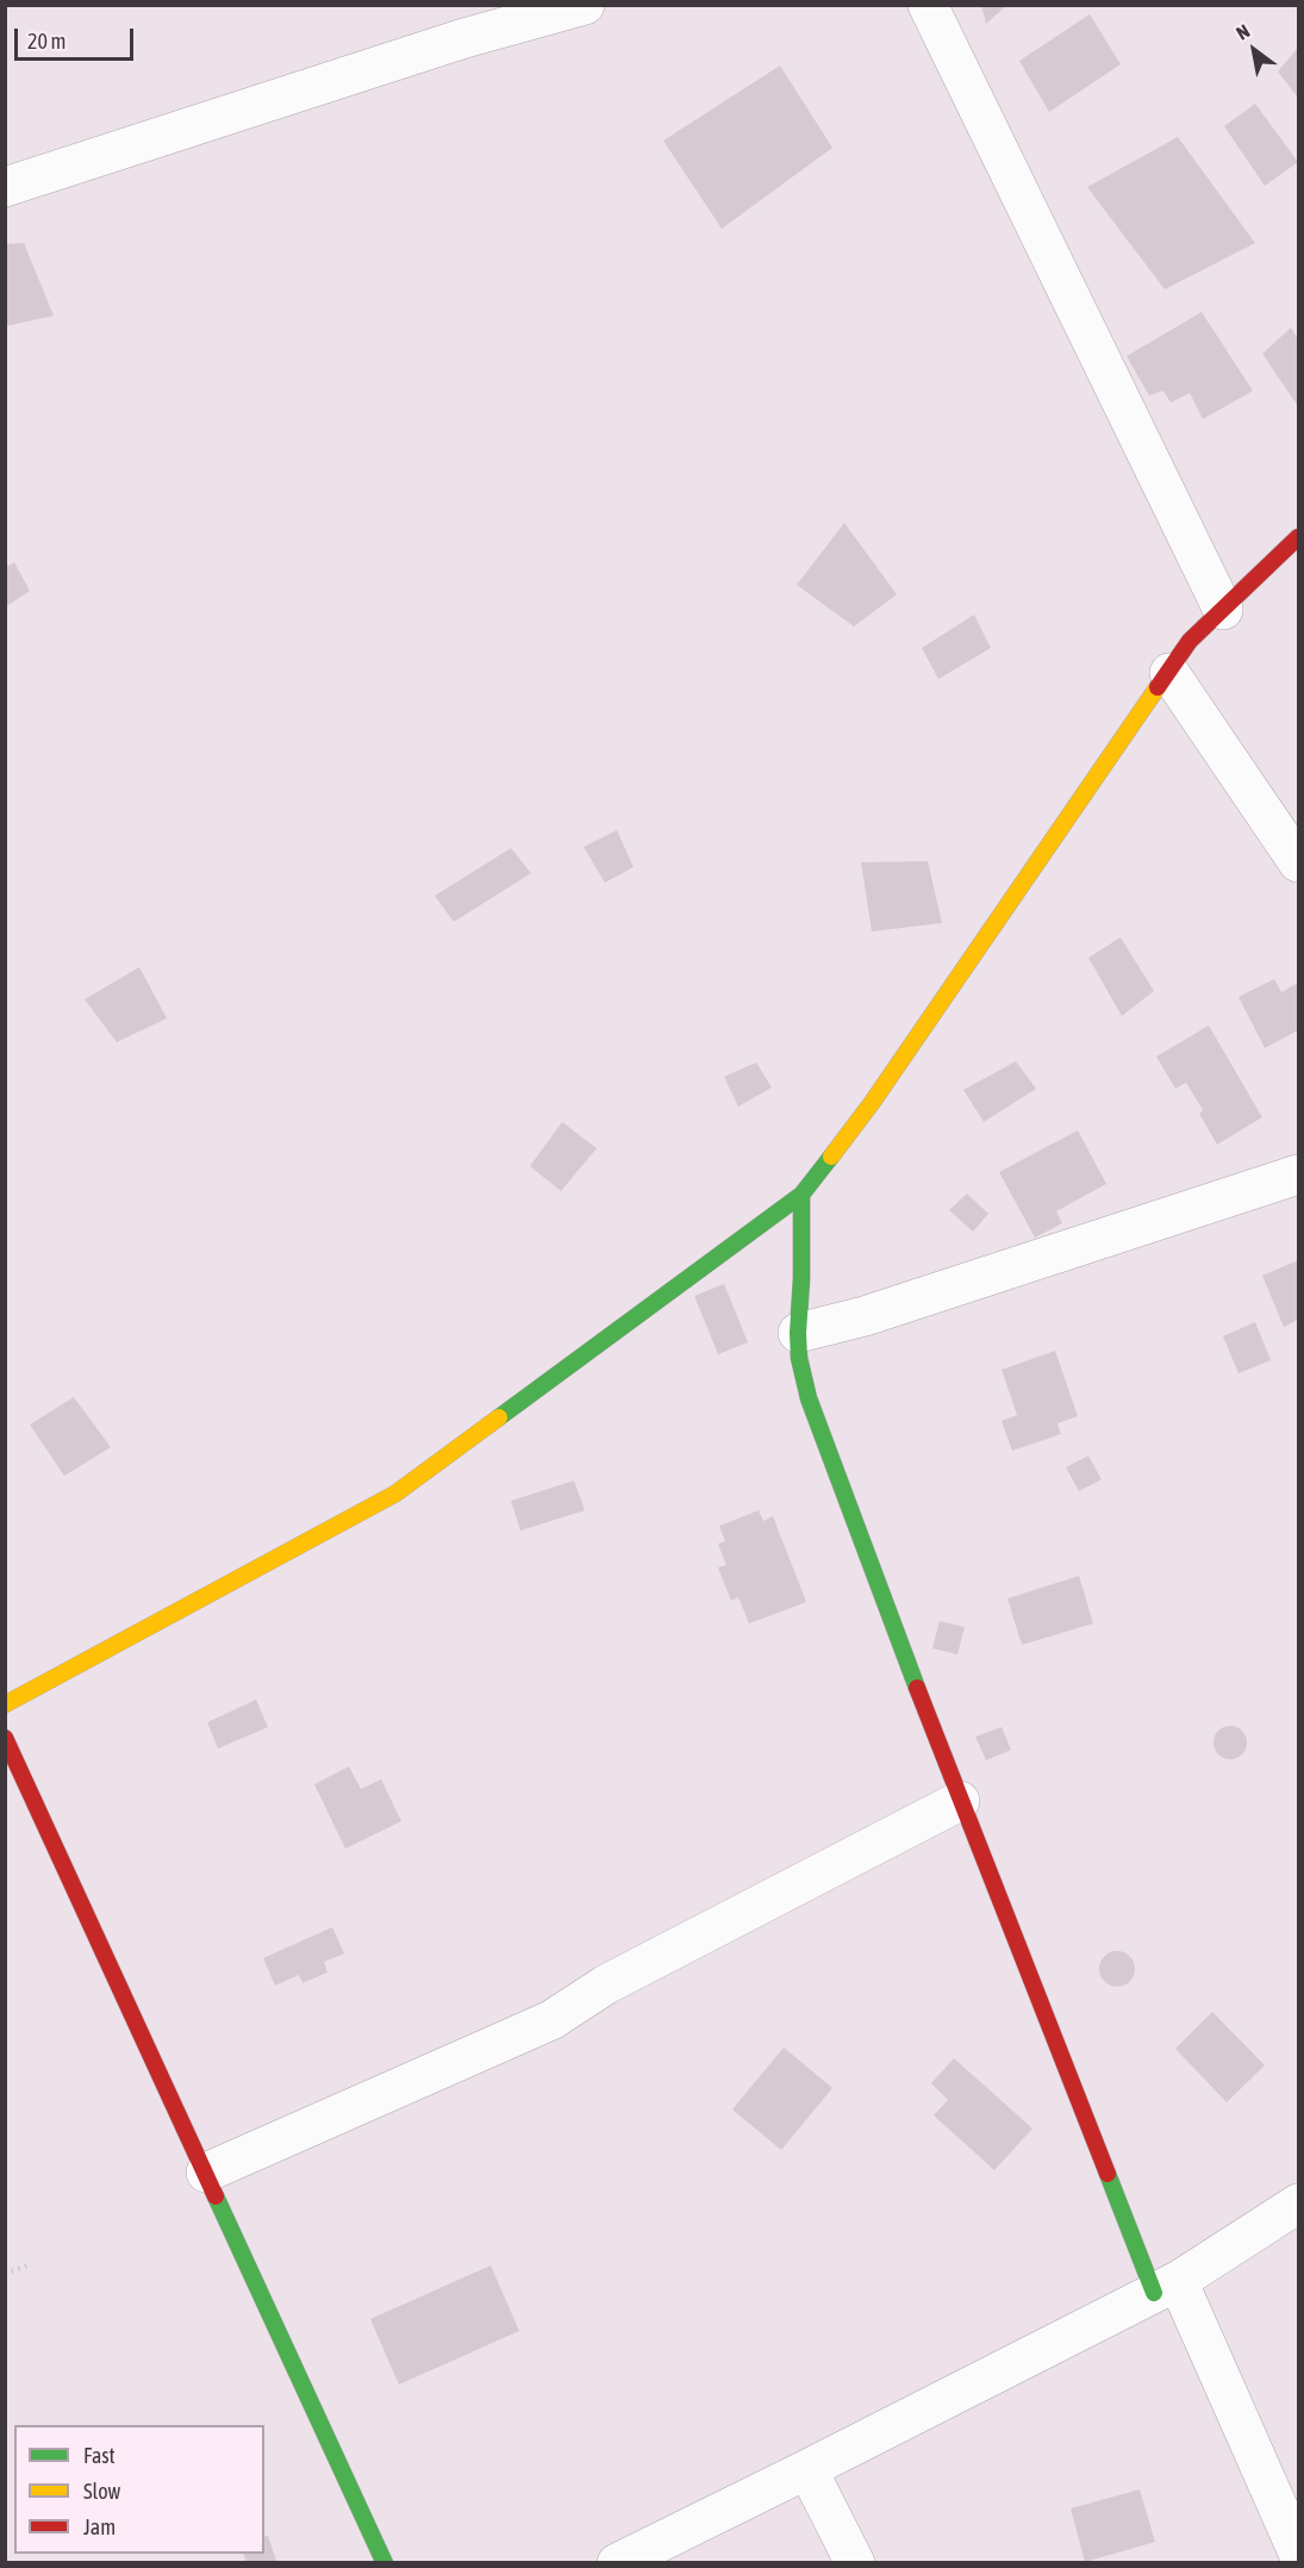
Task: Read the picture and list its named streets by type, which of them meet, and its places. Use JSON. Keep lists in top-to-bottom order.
{
  "legend": ["Fast", "Slow", "Jam"],
  "scale_bar": "20 m",
  "north": "top left"
}
